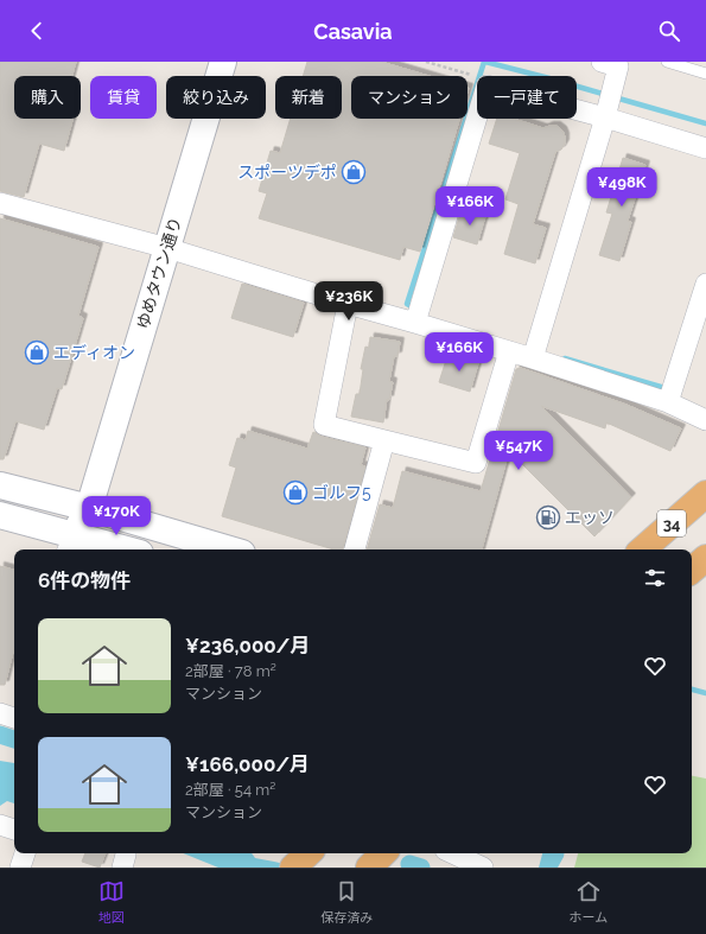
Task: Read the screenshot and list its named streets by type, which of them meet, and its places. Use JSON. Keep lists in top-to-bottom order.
{
  "streets": {
    "highway": ["34"],
    "street": ["ゆめタウン通り"]
  },
  "places": {
    "shop": ["スポーツデポ", "エディオン", "ゴルフ5"],
    "fuel station": ["エッソ"]
  },
  "page": {
    "header": "Casavia",
    "chip": [
      "購入",
      "賃貸",
      "絞り込み",
      "新着",
      "マンション",
      "一戸建て"
    ],
    "price": [
      "¥498K",
      "¥166K",
      "¥236K",
      "¥166K",
      "¥547K",
      "¥170K"
    ],
    "heading": "6件の物件",
    "list": [
      {
        "name": "¥236,000/月",
        "note": "2部屋 · 78 m² · マンション"
      },
      {
        "name": "¥166,000/月",
        "note": "2部屋 · 54 m² · マンション"
      }
    ],
    "tabs": ["地図", "保存済み", "ホーム"]
  }
}
